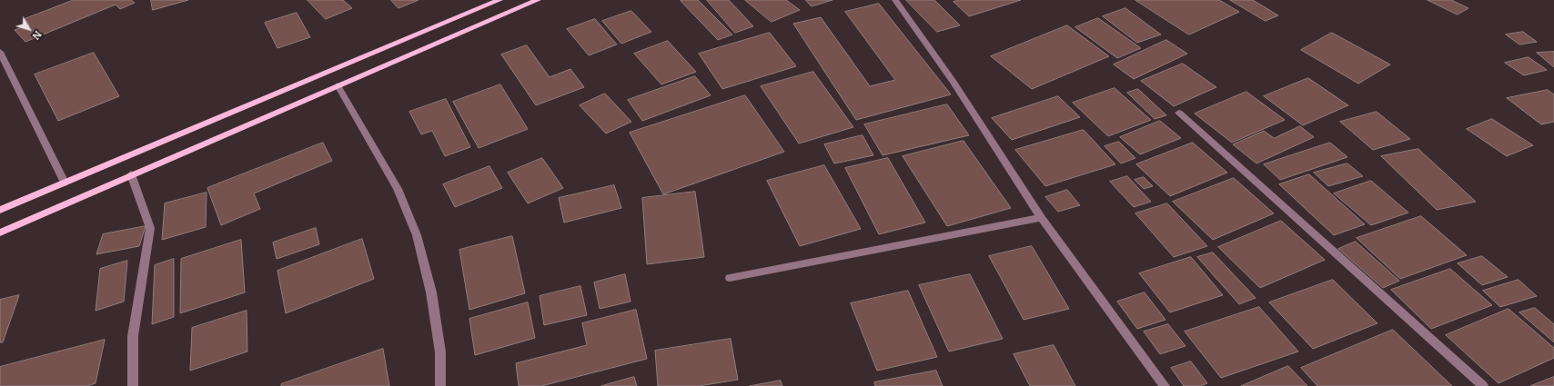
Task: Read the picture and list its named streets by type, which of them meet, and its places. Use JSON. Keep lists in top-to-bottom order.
{
  "north": "bottom right"
}
